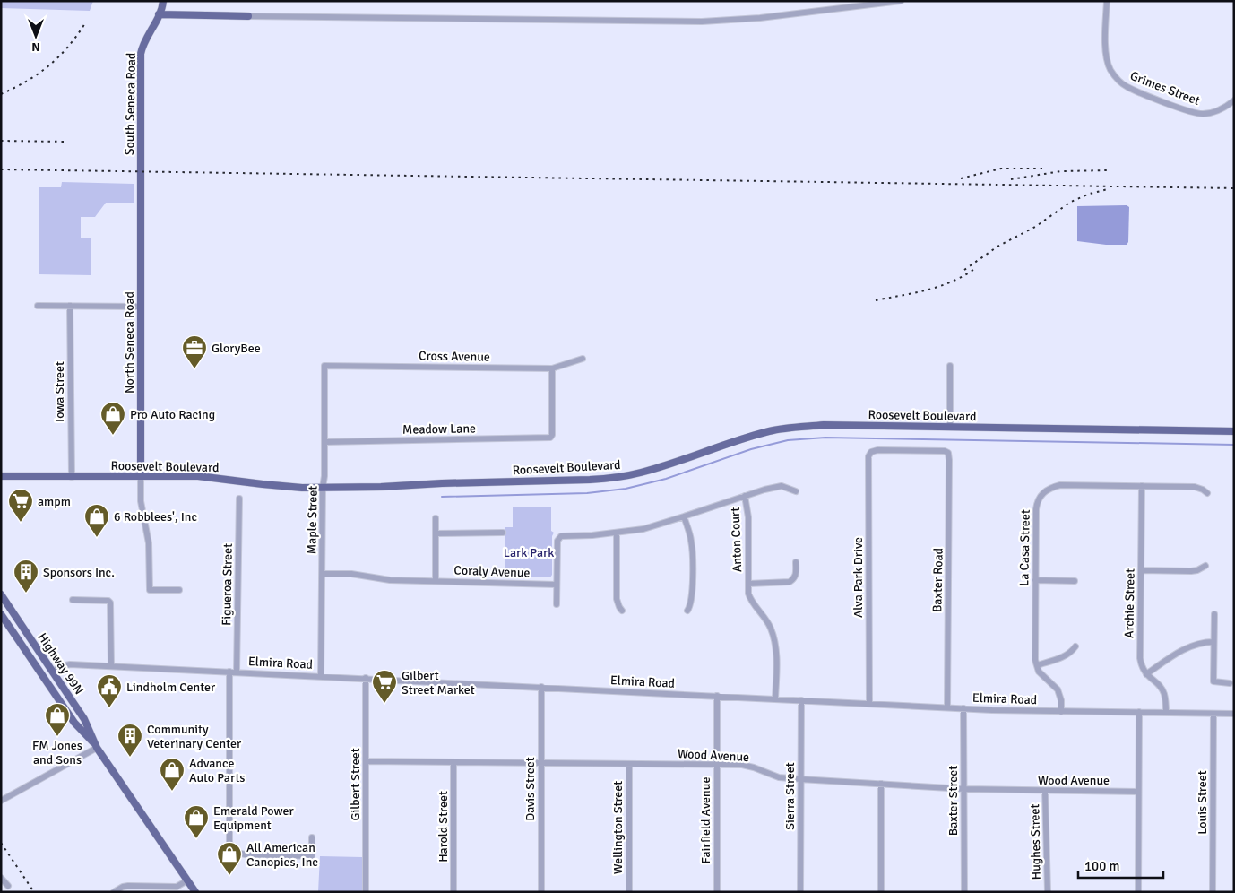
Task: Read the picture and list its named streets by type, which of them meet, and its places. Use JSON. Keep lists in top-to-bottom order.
{
  "streets": {
    "main road": [
      "South Seneca Road",
      "North Seneca Road",
      "Roosevelt Boulevard",
      "Highway 99N"
    ],
    "street": [
      "Grimes Street",
      "Cross Avenue",
      "Iowa Street",
      "Meadow Lane",
      "Maple Street",
      "Anton Court",
      "La Casa Street",
      "Coraly Avenue",
      "Alva Park Drive",
      "Baxter Road",
      "Figueroa Street",
      "Archie Street",
      "Elmira Road",
      "Wood Avenue",
      "Gilbert Street",
      "Davis Street",
      "Sierra Street",
      "Baxter Street",
      "Louis Street",
      "Fairfield Avenue",
      "Harold Street",
      "Wellington Street",
      "Hughes Street"
    ]
  },
  "crossings": [
    ["South Seneca Road", "North Seneca Road"],
    ["North Seneca Road", "Roosevelt Boulevard"],
    ["Cross Avenue", "Meadow Lane"],
    ["Cross Avenue", "Maple Street"],
    ["Iowa Street", "Roosevelt Boulevard"],
    ["Roosevelt Boulevard", "Maple Street"],
    ["Meadow Lane", "Maple Street"],
    ["Maple Street", "Coraly Avenue"],
    ["Maple Street", "Elmira Road"],
    ["Anton Court", "Elmira Road"],
    ["La Casa Street", "Archie Street"],
    ["Alva Park Drive", "Baxter Road"],
    ["Alva Park Drive", "Elmira Road"],
    ["Baxter Road", "Elmira Road"],
    ["Figueroa Street", "Elmira Road"],
    ["Archie Street", "Elmira Road"],
    ["Elmira Road", "Highway 99N"],
    ["Elmira Road", "Gilbert Street"],
    ["Elmira Road", "Davis Street"],
    ["Elmira Road", "Sierra Street"],
    ["Elmira Road", "Baxter Street"],
    ["Elmira Road", "Louis Street"],
    ["Elmira Road", "Fairfield Avenue"],
    ["Wood Avenue", "Gilbert Street"],
    ["Wood Avenue", "Davis Street"],
    ["Wood Avenue", "Sierra Street"],
    ["Wood Avenue", "Baxter Street"],
    ["Wood Avenue", "Fairfield Avenue"],
    ["Wood Avenue", "Harold Street"],
    ["Wood Avenue", "Wellington Street"],
    ["Wood Avenue", "Hughes Street"]
  ],
  "parks": ["Lark Park"],
  "places": {
    "office": ["GloryBee"],
    "shop": [
      "Pro Auto Racing",
      "6 Robblees', Inc",
      "FM Jones and Sons",
      "Advance Auto Parts",
      "Emerald Power Equipment",
      "All American Canopies, Inc"
    ],
    "supermarket": ["ampm", "Gilbert Street Market"],
    "building": ["Sponsors Inc.", "Community Veterinary Center"],
    "public building": ["Lindholm Center"]
  },
  "scale_bar": "100 m",
  "north": "bottom"
}
